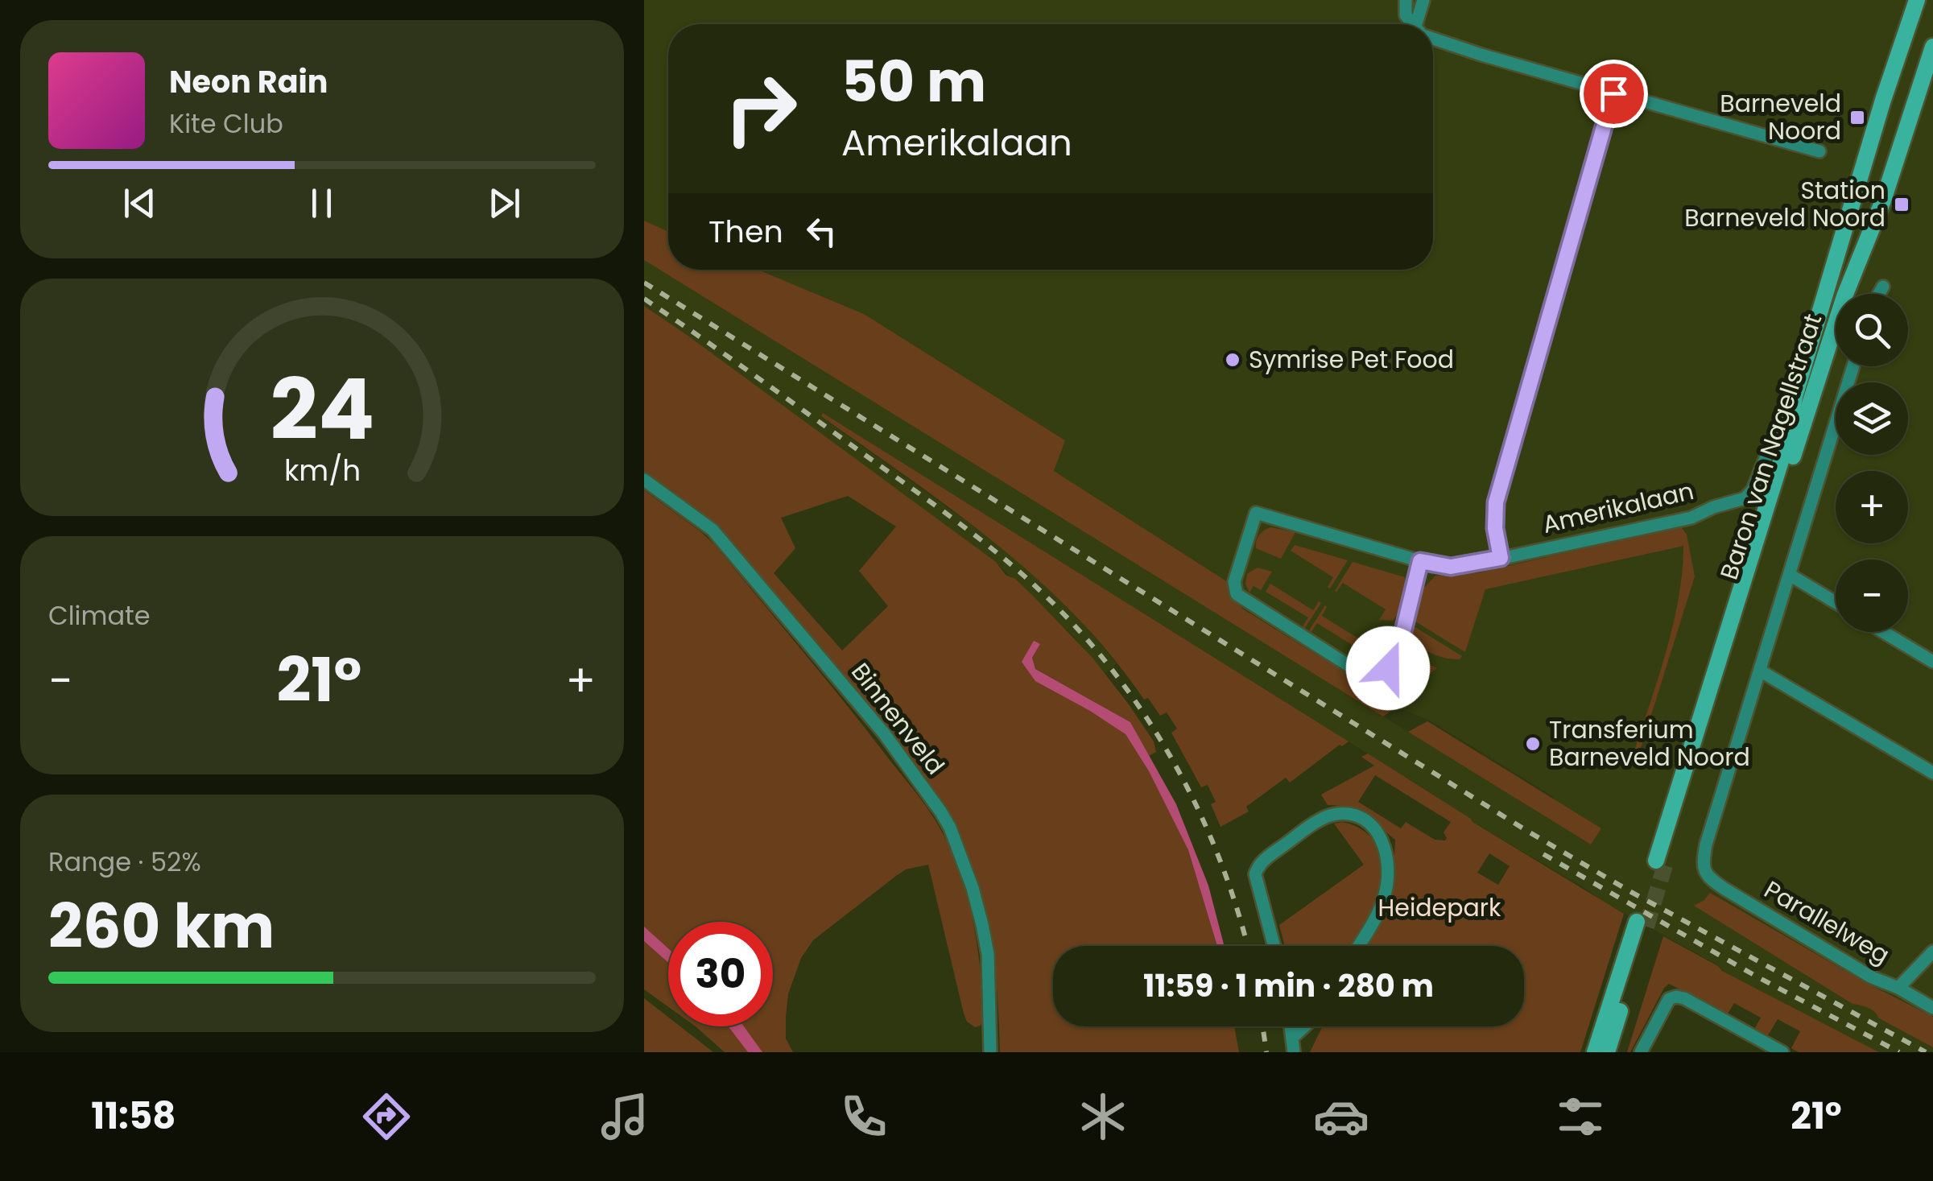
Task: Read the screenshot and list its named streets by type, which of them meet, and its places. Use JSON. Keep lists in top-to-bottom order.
{
  "streets": {
    "main road": ["Baron van Nagellstraat"],
    "street": ["Amerikalaan", "Binnenveld", "Parallelweg"]
  },
  "crossings": [
    ["Baron van Nagellstraat", "Amerikalaan"]
  ],
  "parks": ["Heidepark"],
  "places": {
    "transit": ["Barneveld Noord", "Station Barneveld Noord"],
    "other": ["Symrise Pet Food", "Transferium Barneveld Noord"]
  },
  "page": {
    "turn": ["50 m", "Amerikalaan"],
    "song": ["Neon Rain", "Kite Club"],
    "then": "Then",
    "map_buttons": ["+", "−"],
    "tile": [
      "Climate",
      ["Range · 52%", "260 km"]
    ],
    "heat": ["−", "21°", "+"],
    "limit": "30",
    "trip": "11:59 · 1 min · 280 m",
    "tabs": ["11:58", "21°"],
    "gauge": ["24", "km/h"]
  }
}
